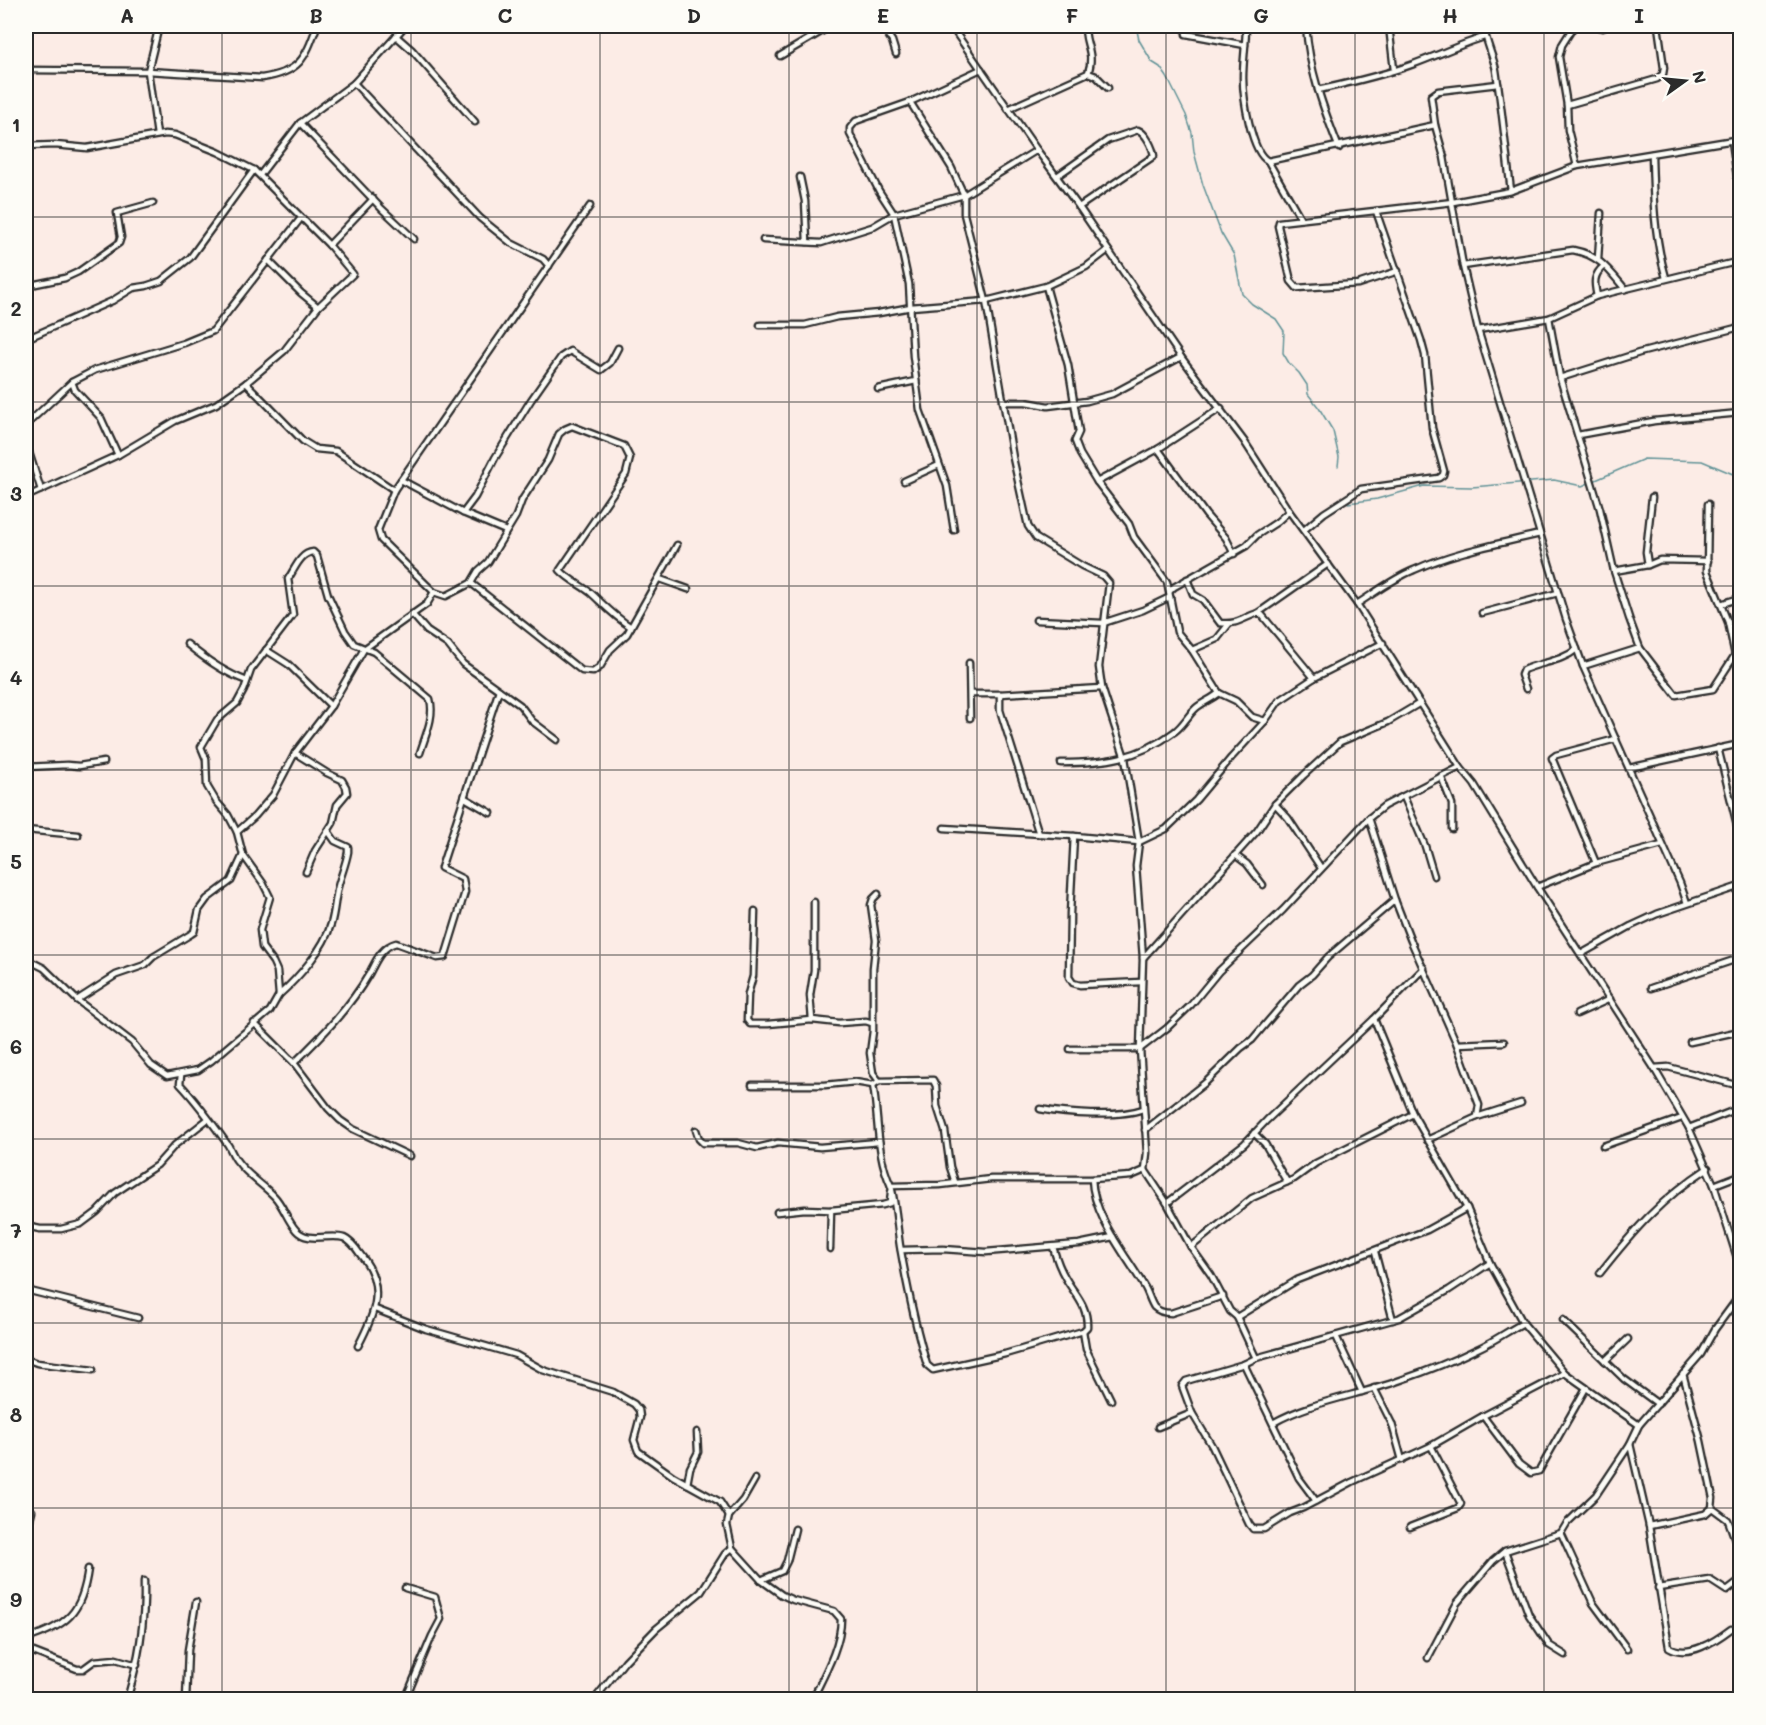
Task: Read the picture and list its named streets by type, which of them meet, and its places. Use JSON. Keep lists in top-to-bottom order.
{
  "north": "right",
  "grid": {
    "columns": [
      "A",
      "B",
      "C",
      "D",
      "E",
      "F",
      "G",
      "H",
      "I"
    ],
    "rows": [
      "1",
      "2",
      "3",
      "4",
      "5",
      "6",
      "7",
      "8",
      "9"
    ]
  }
}
